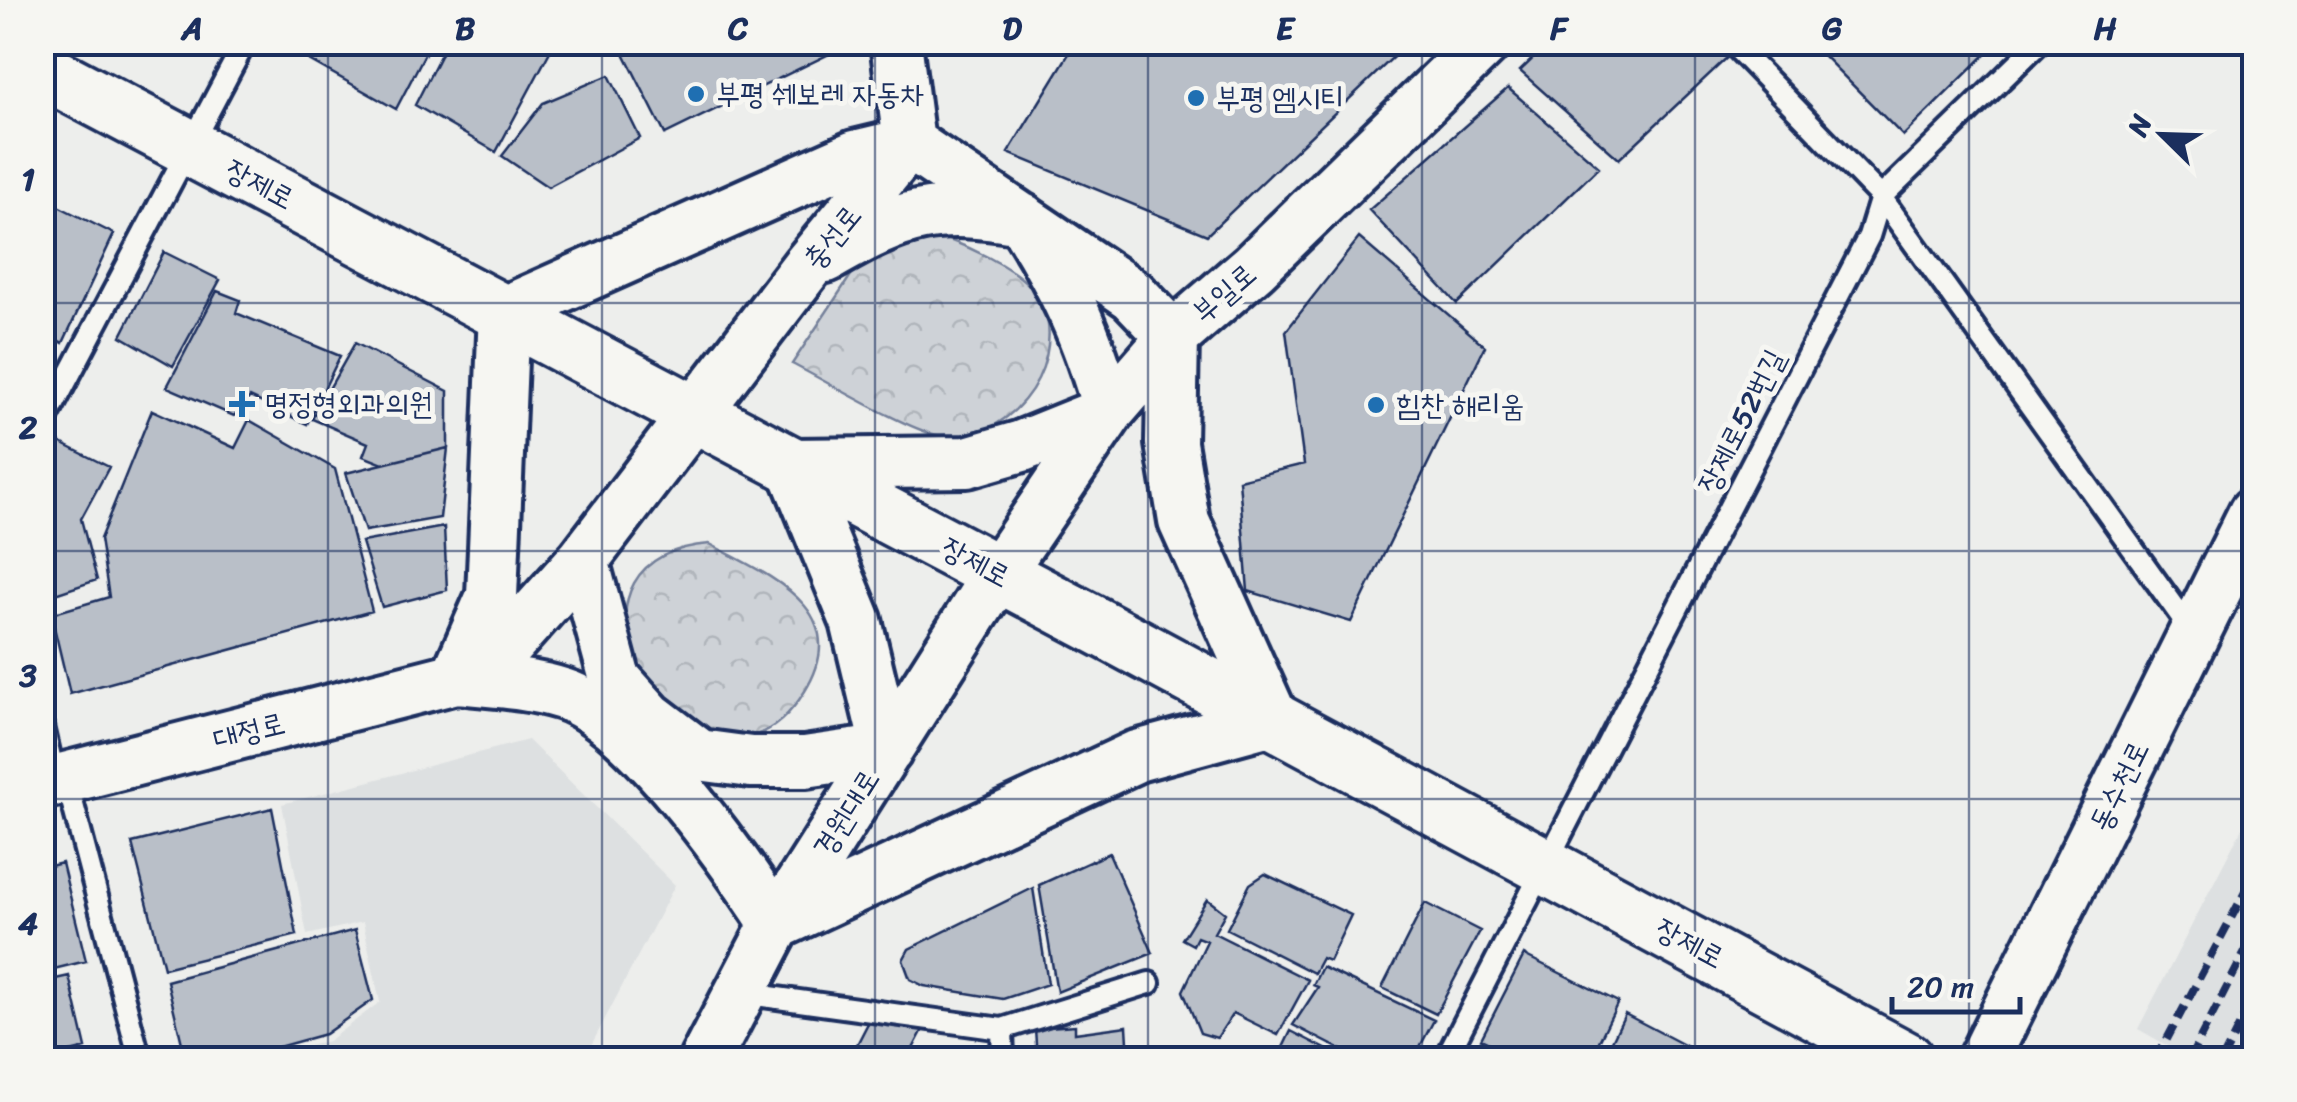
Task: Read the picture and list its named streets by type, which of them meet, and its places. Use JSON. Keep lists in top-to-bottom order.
{
  "streets": {
    "main road": ["장제로"],
    "street": [
      "충선로",
      "부일로",
      "대정로",
      "동수천로",
      "경원대로"
    ],
    "lane": ["장제로52번길"]
  },
  "crossings": [
    ["장제로", "충선로"],
    ["장제로", "부일로"],
    ["장제로", "장제로52번길"],
    ["장제로", "경원대로"],
    ["충선로", "대정로"],
    ["부일로", "경원대로"]
  ],
  "places": {
    "other": ["부평 쉐보레 자동차", "부평 엠시티", "힘찬 해리움"],
    "health": ["명정형외과의원"]
  },
  "scale_bar": "20 m",
  "north": "top left",
  "grid": {
    "columns": [
      "A",
      "B",
      "C",
      "D",
      "E",
      "F",
      "G",
      "H"
    ],
    "rows": [
      "1",
      "2",
      "3",
      "4"
    ]
  }
}
